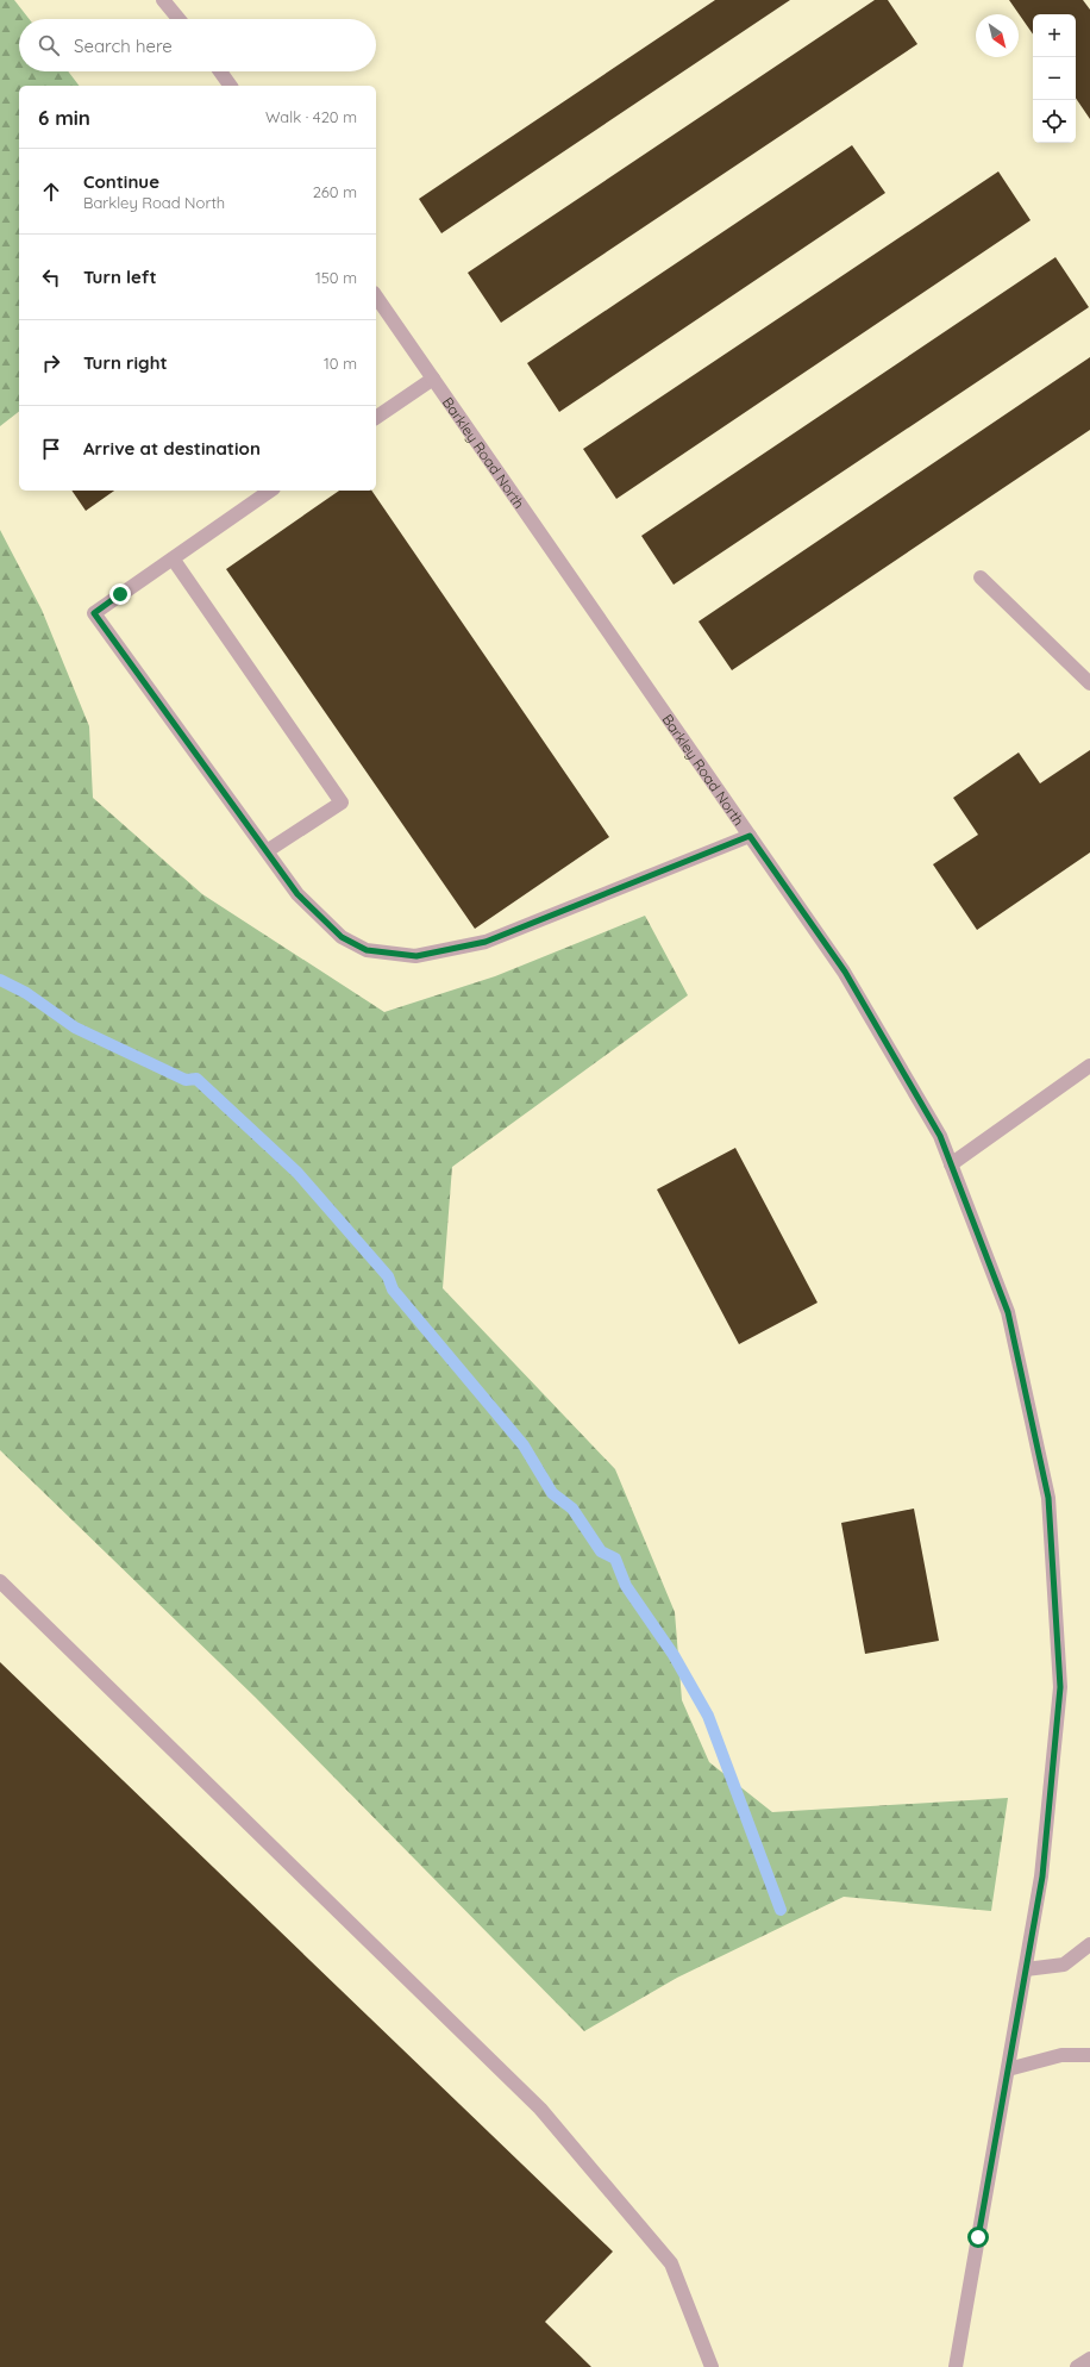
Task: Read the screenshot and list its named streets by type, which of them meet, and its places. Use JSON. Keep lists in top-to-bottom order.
{
  "streets": {
    "street": ["Barkley Road North"]
  },
  "north": "bottom right",
  "page": {
    "map_buttons": ["+", "−"],
    "search": "Search here",
    "heading": ["6 min", "Walk · 420 m"],
    "list": [
      ["Continue", "Barkley Road North", "260 m"],
      ["Turn left", "150 m"],
      ["Turn right", "10 m"],
      "Arrive at destination"
    ]
  }
}
